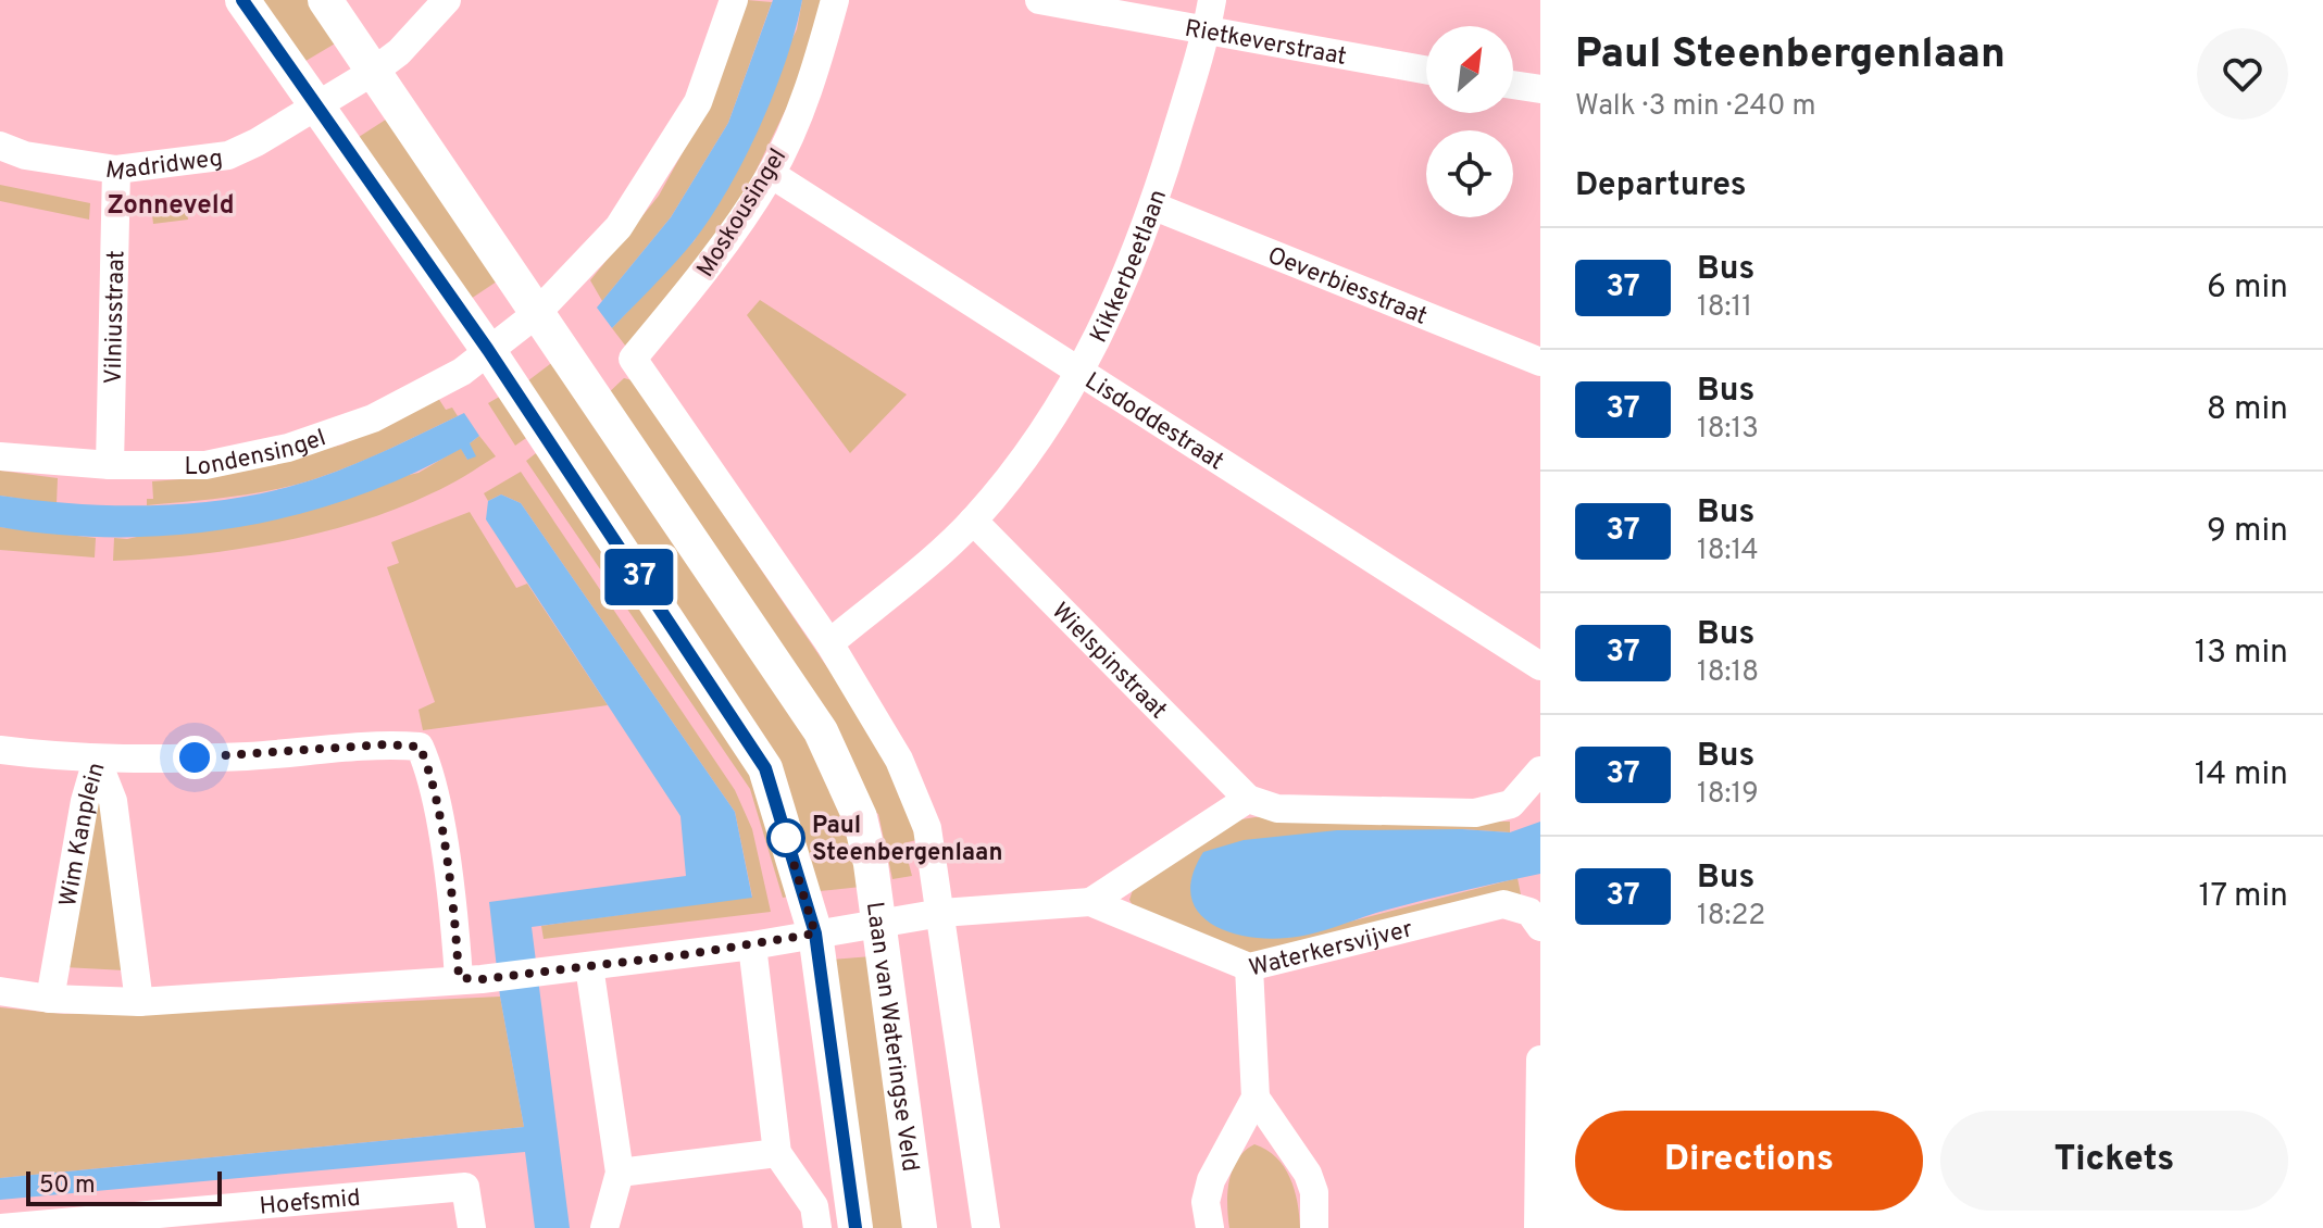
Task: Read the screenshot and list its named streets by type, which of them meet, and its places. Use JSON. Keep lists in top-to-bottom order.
{
  "streets": {
    "street": [
      "Rietkeverstraat",
      "Madridweg",
      "Moskousingel",
      "Kikkerbeetlaan",
      "Oeverbiesstraat",
      "Vilniusstraat",
      "Lisdoddestraat",
      "Londensingel",
      "Wielspinstraat",
      "Wim Kanplein",
      "Waterkersvijver",
      "Laan van Wateringse Veld",
      "Hoefsmid"
    ]
  },
  "crossings": [
    ["Rietkeverstraat", "Kikkerbeetlaan"],
    ["Madridweg", "Vilniusstraat"],
    ["Moskousingel", "Kikkerbeetlaan"],
    ["Moskousingel", "Lisdoddestraat"],
    ["Kikkerbeetlaan", "Oeverbiesstraat"],
    ["Kikkerbeetlaan", "Lisdoddestraat"],
    ["Kikkerbeetlaan", "Wielspinstraat"],
    ["Vilniusstraat", "Londensingel"],
    ["Wielspinstraat", "Waterkersvijver"],
    ["Waterkersvijver", "Laan van Wateringse Veld"]
  ],
  "districts": ["Zonneveld"],
  "places": ["Paul Steenbergenlaan"],
  "lines": ["bus line 37"],
  "scale_bar": "50 m",
  "north": "top right",
  "page": {
    "on_map": "37",
    "heading": [
      ["Paul Steenbergenlaan", "Walk · 3 min · 240 m"],
      "Departures"
    ],
    "list": [
      {
        "mark": "37",
        "name": "Bus",
        "note": "18:11",
        "value": "6 min"
      },
      {
        "mark": "37",
        "name": "Bus",
        "note": "18:13",
        "value": "8 min"
      },
      {
        "mark": "37",
        "name": "Bus",
        "note": "18:14",
        "value": "9 min"
      },
      {
        "mark": "37",
        "name": "Bus",
        "note": "18:18",
        "value": "13 min"
      },
      {
        "mark": "37",
        "name": "Bus",
        "note": "18:19",
        "value": "14 min"
      },
      {
        "mark": "37",
        "name": "Bus",
        "note": "18:22",
        "value": "17 min"
      }
    ],
    "buttons": ["Directions", "Tickets"],
    "scale": "50 m"
  }
}
